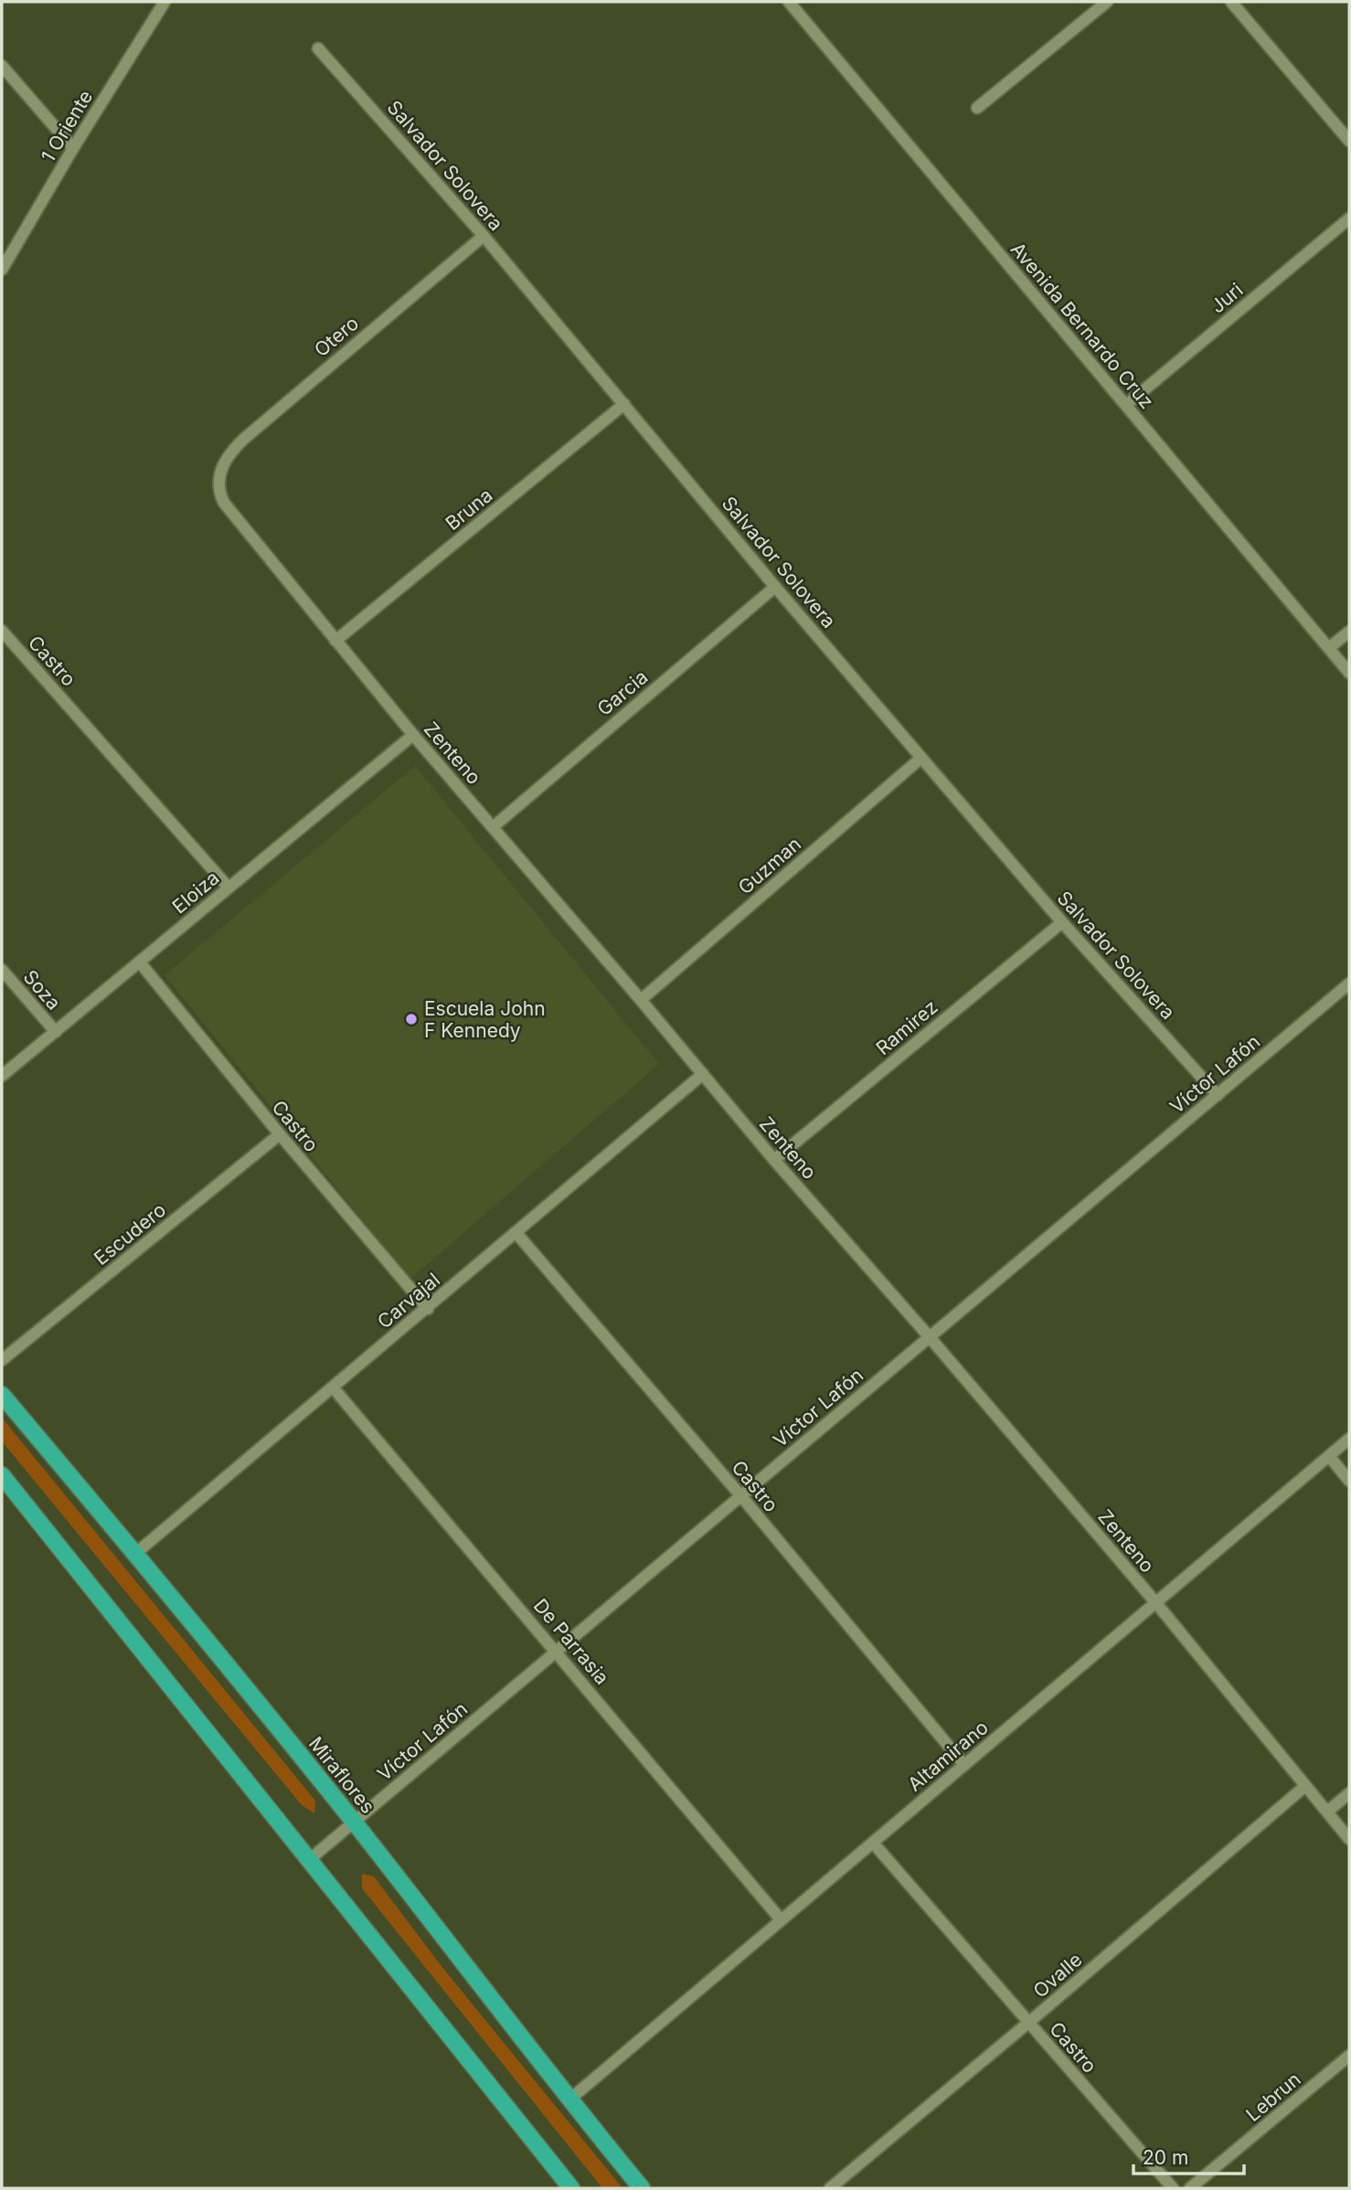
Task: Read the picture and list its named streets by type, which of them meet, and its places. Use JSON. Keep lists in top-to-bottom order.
{
  "streets": {
    "main road": ["Miraflores"],
    "street": [
      "1 Oriente",
      "Salvador Solovera",
      "Juri",
      "Avenida Bernardo Cruz",
      "Otero",
      "Bruna",
      "Castro",
      "Garcia",
      "Zenteno",
      "Guzman",
      "Eloiza",
      "Soza",
      "Ramirez",
      "Víctor Lafón",
      "Escudero",
      "Carvajal",
      "De Parrasia",
      "Altamirano",
      "Ovalle",
      "Lebrun"
    ]
  },
  "crossings": [
    ["Salvador Solovera", "Otero"],
    ["Salvador Solovera", "Bruna"],
    ["Salvador Solovera", "Garcia"],
    ["Salvador Solovera", "Guzman"],
    ["Salvador Solovera", "Ramirez"],
    ["Salvador Solovera", "Víctor Lafón"],
    ["Juri", "Avenida Bernardo Cruz"],
    ["Otero", "Zenteno"],
    ["Bruna", "Zenteno"],
    ["Castro", "Eloiza"],
    ["Castro", "Víctor Lafón"],
    ["Castro", "Escudero"],
    ["Castro", "Carvajal"],
    ["Castro", "Altamirano"],
    ["Castro", "Ovalle"],
    ["Garcia", "Zenteno"],
    ["Zenteno", "Guzman"],
    ["Zenteno", "Eloiza"],
    ["Zenteno", "Ramirez"],
    ["Zenteno", "Víctor Lafón"],
    ["Zenteno", "Carvajal"],
    ["Zenteno", "Altamirano"],
    ["Zenteno", "Ovalle"],
    ["Eloiza", "Soza"],
    ["Víctor Lafón", "De Parrasia"],
    ["Víctor Lafón", "Miraflores"],
    ["Carvajal", "De Parrasia"],
    ["Carvajal", "Miraflores"],
    ["De Parrasia", "Altamirano"],
    ["Altamirano", "Miraflores"]
  ],
  "places": ["Escuela John F Kennedy"],
  "scale_bar": "20 m"
}
